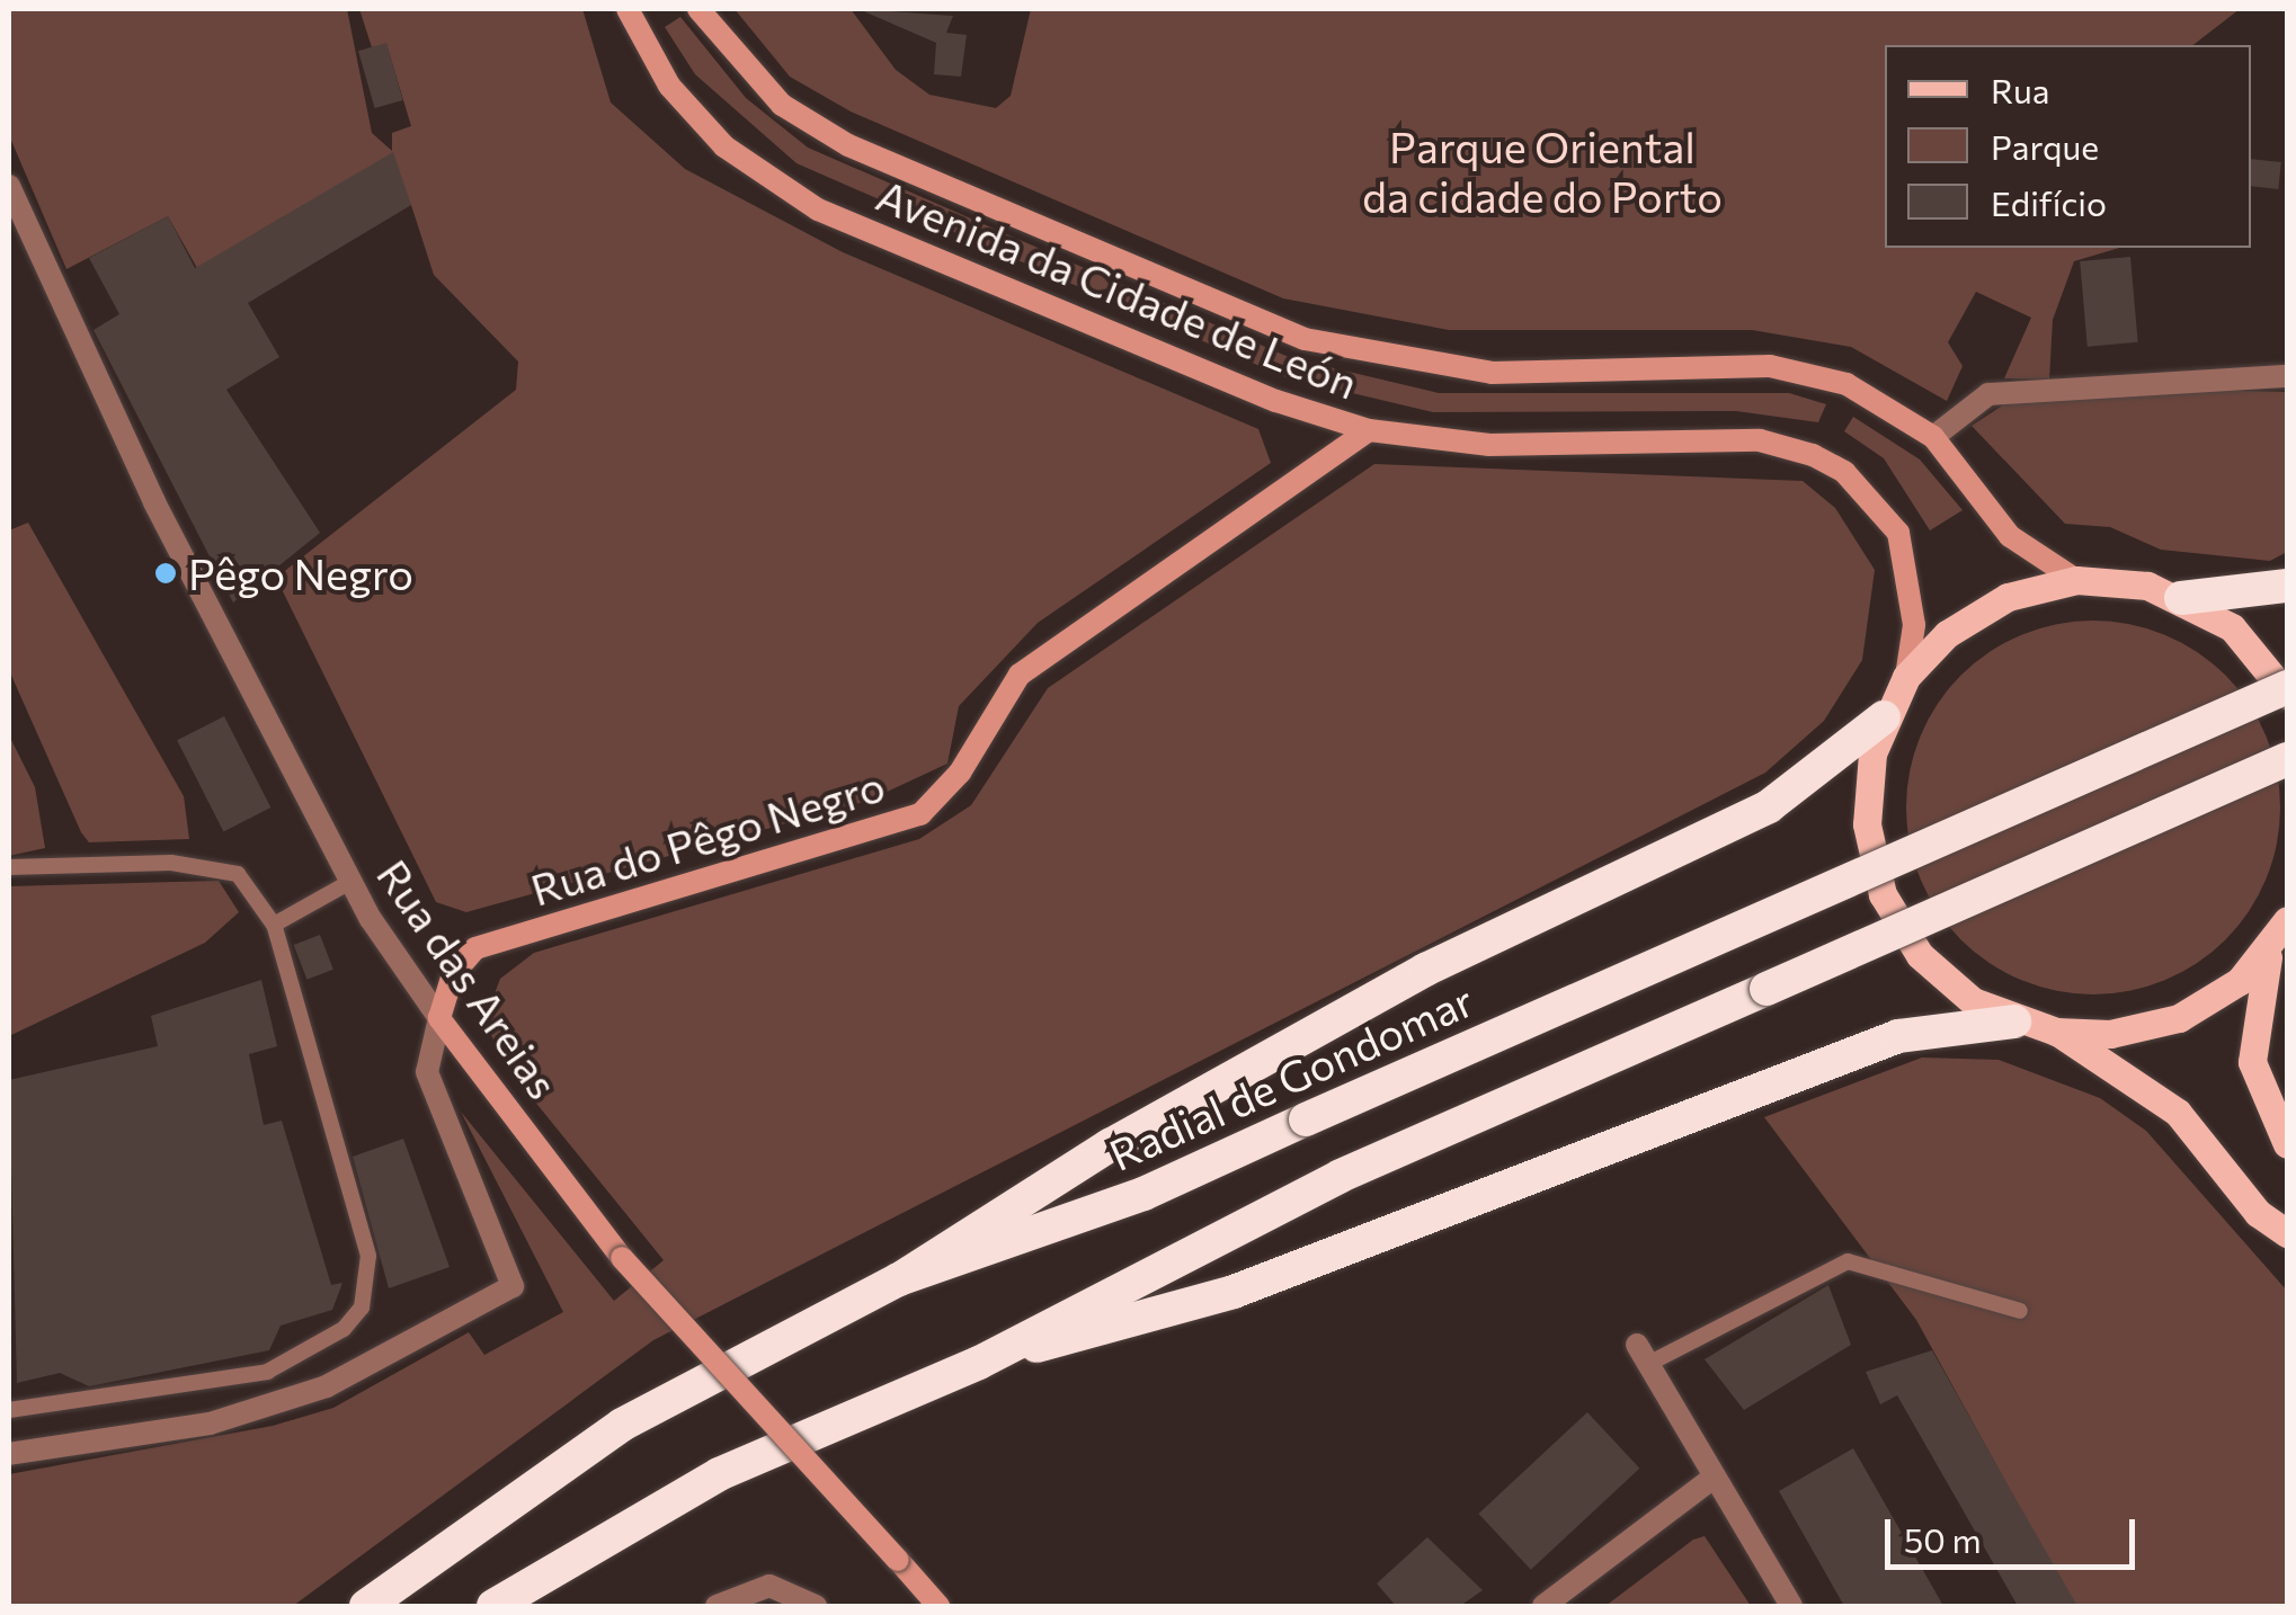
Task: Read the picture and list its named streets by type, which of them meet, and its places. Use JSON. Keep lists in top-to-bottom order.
{
  "streets": {
    "highway": ["Radial de Gondomar"],
    "main road": ["Avenida da Cidade de León", "Rua do Pêgo Negro", "Rua das Areias"]
  },
  "crossings": [
    ["Avenida da Cidade de León", "Rua do Pêgo Negro"],
    ["Rua do Pêgo Negro", "Rua das Areias"]
  ],
  "parks": ["Parque Oriental da cidade do Porto"],
  "places": ["Pêgo Negro"],
  "legend": ["Rua", "Parque", "Edifício"],
  "scale_bar": "50 m"
}
